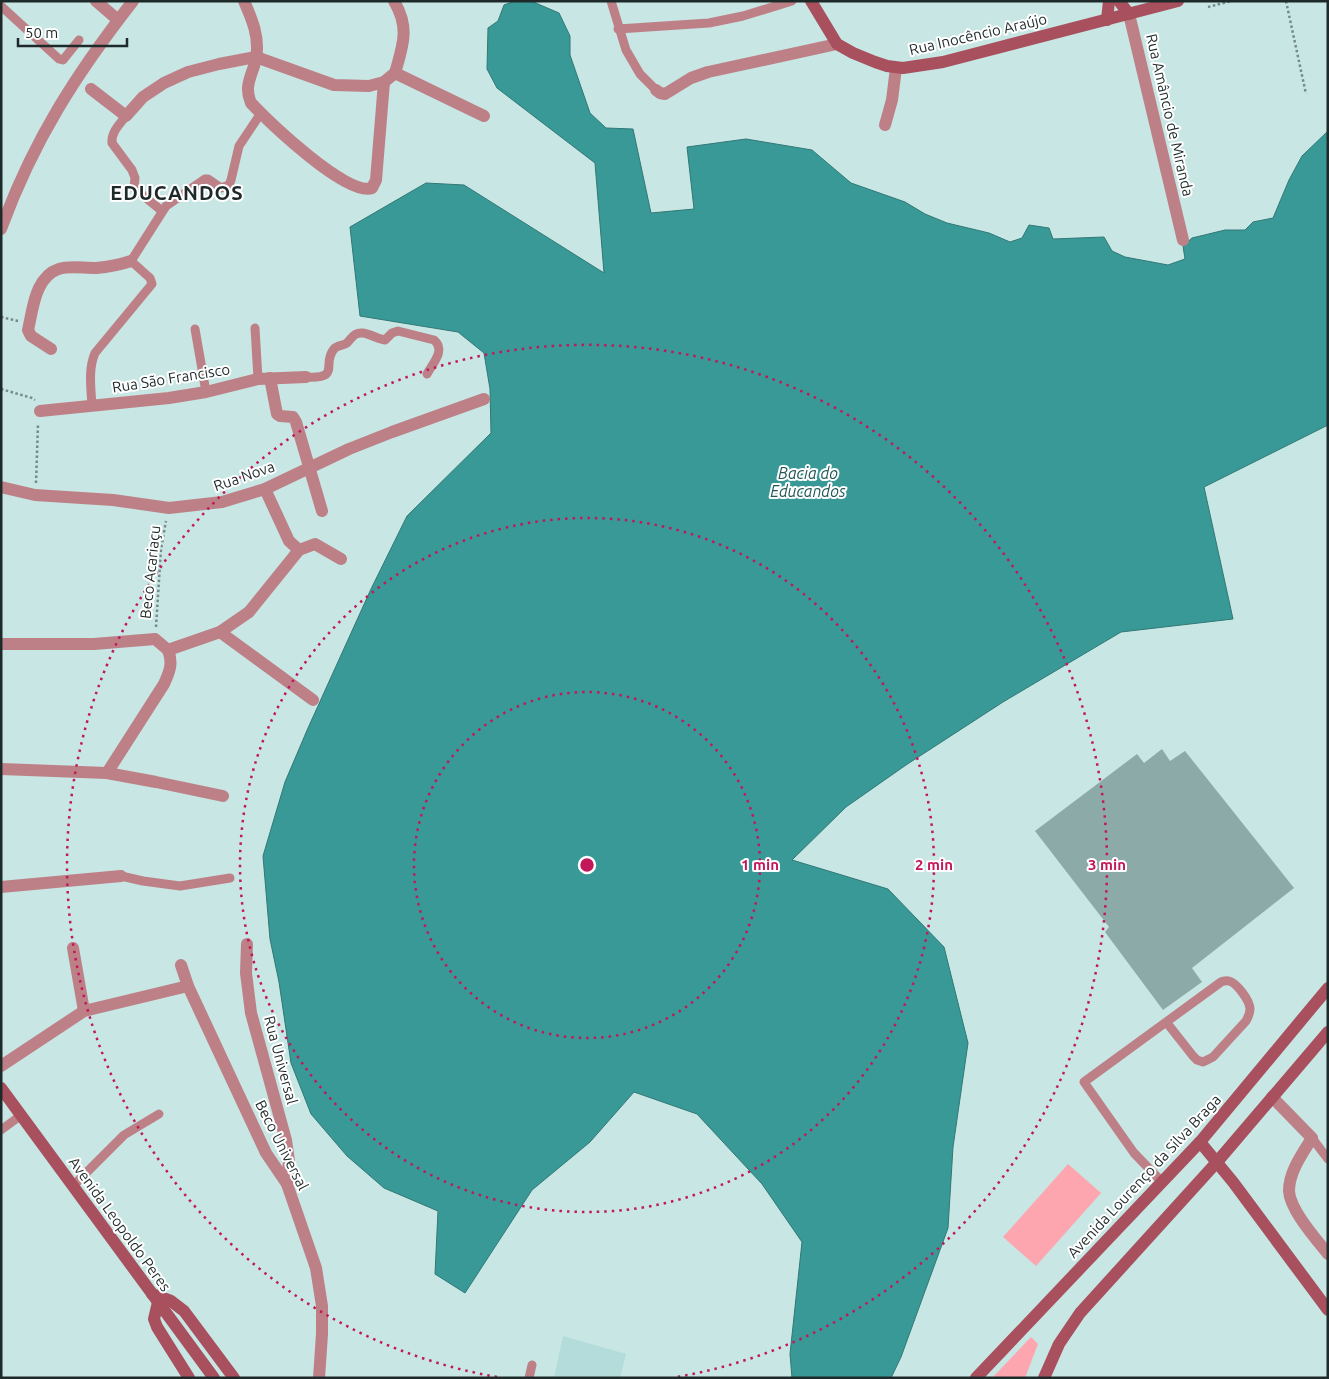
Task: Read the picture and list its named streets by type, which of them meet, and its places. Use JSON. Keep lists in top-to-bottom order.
{
  "streets": {
    "street": [
      "Rua Inocêncio Araújo",
      "Rua Amâncio de Miranda",
      "Rua São Francisco",
      "Rua Nova",
      "Rua Universal",
      "Beco Universal",
      "Avenida Lourenço da Silva Braga",
      "Avenida Leopoldo Peres"
    ],
    "path": ["Beco Acariaçu"]
  },
  "crossings": [
    ["Rua Inocêncio Araújo", "Rua Amâncio de Miranda"],
    ["Rua Nova", "Beco Acariaçu"],
    ["Rua Universal", "Beco Universal"]
  ],
  "districts": ["EDUCANDOS"],
  "water": ["Bacia do Educandos"],
  "scale_bar": "50 m",
  "rings": ["1 min", "2 min", "3 min"]
}
